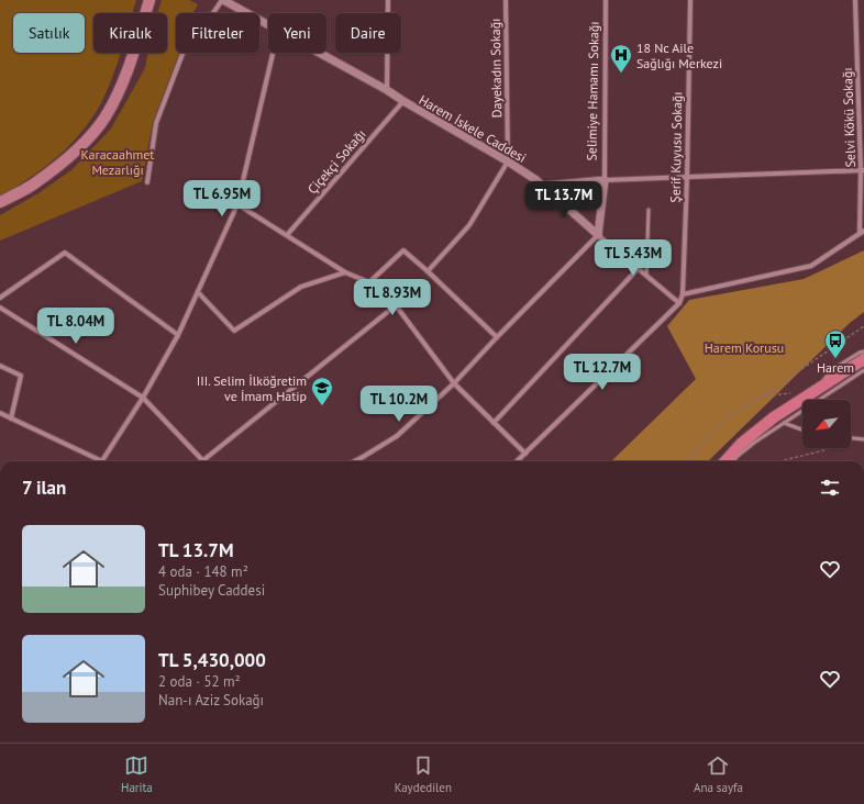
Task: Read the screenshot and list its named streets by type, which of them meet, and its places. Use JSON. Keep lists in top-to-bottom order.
{
  "streets": {
    "street": [
      "Dayekadın Sokağı",
      "Selimiye Hamamı Sokağı",
      "Selvi Kökü Sokağı",
      "Harem İskele Caddesi",
      "Şerif Kuyusu Sokağı",
      "Çiçekçi Sokağı"
    ]
  },
  "crossings": [
    ["Dayekadın Sokağı", "Harem İskele Caddesi"],
    ["Selimiye Hamamı Sokağı", "Harem İskele Caddesi"],
    ["Harem İskele Caddesi", "Çiçekçi Sokağı"]
  ],
  "parks": ["Karacaahmet Mezarlığı", "Harem Korusu"],
  "places": {
    "hospital": ["18 Nc Aile Sağlığı Merkezi"],
    "bus stop": ["Harem"],
    "school or university": ["III. Selim İlköğretim ve İmam Hatip"]
  },
  "north": "bottom left",
  "page": {
    "chip": [
      "Satılık",
      "Kiralık",
      "Filtreler",
      "Yeni",
      "Daire"
    ],
    "price": [
      "TL 6.95M",
      "TL 13.7M",
      "TL 5.43M",
      "TL 8.93M",
      "TL 8.04M",
      "TL 12.7M",
      "TL 10.2M"
    ],
    "heading": "7 ilan",
    "list": [
      {
        "name": "TL 13.7M",
        "note": "4 oda · 148 m² · Suphibey Caddesi"
      },
      {
        "name": "TL 5,430,000",
        "note": "2 oda · 52 m² · Nan-ı Aziz Sokağı"
      }
    ],
    "tabs": ["Harita", "Kaydedilen", "Ana sayfa"]
  }
}
